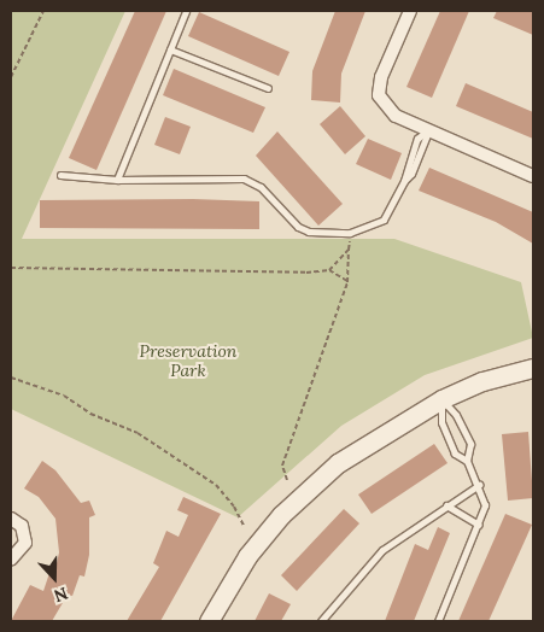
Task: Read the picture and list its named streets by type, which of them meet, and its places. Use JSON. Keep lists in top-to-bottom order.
{
  "parks": ["Preservation Park"],
  "north": "bottom"
}
